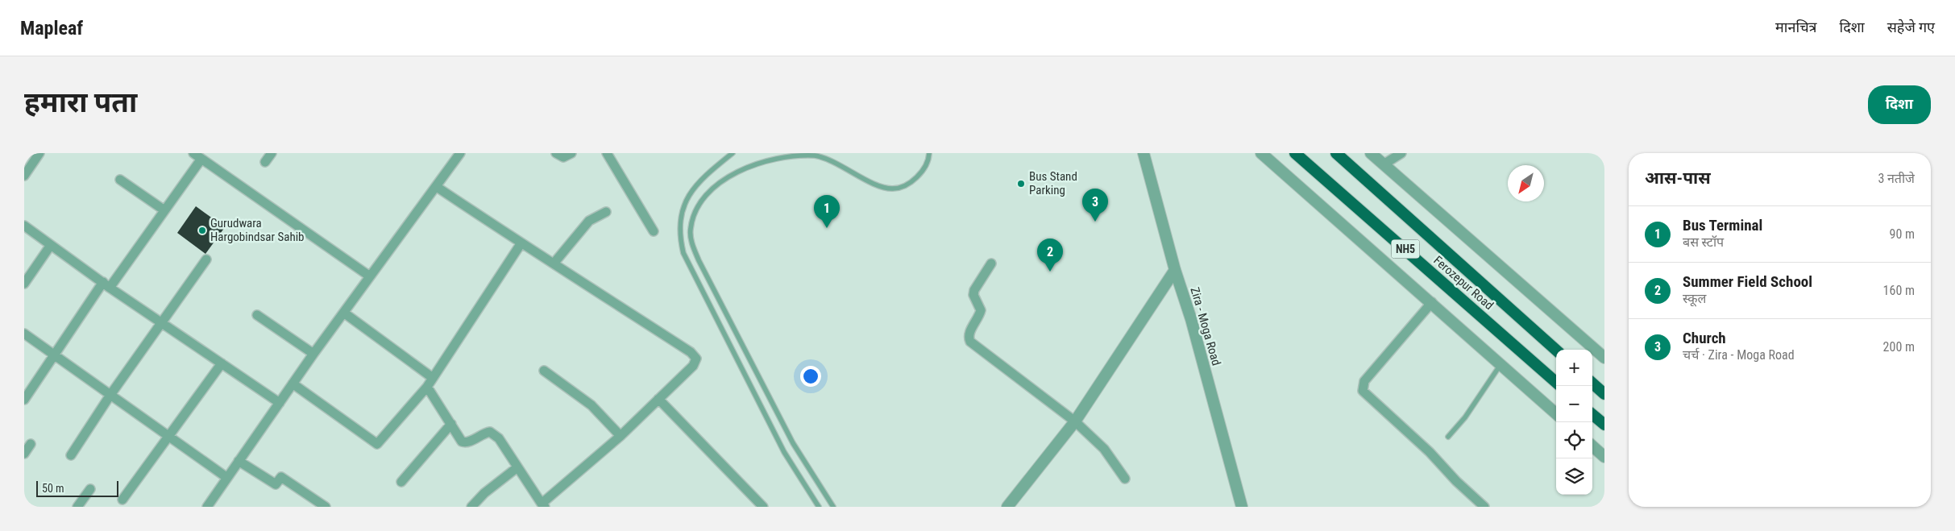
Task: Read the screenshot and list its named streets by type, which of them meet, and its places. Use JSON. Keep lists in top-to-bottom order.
{
  "streets": {
    "highway": ["NH5", "Ferozepur Road"],
    "street": ["Zira - Moga Road"]
  },
  "places": ["Bus Stand Parking", "Gurudwara Hargobindsar Sahib"],
  "scale_bar": "50 m",
  "north": "bottom left",
  "page": {
    "header": "Mapleaf",
    "nav": ["मानचित्र", "दिशा", "सहेजे गए"],
    "buttons": "दिशा",
    "title": "हमारा पता",
    "heading": ["आस-पास", "3 नतीजे"],
    "pins": ["3", "1", "2"],
    "list": [
      {
        "mark": "1",
        "name": "Bus Terminal",
        "note": "बस स्टॉप",
        "value": "90 m"
      },
      {
        "mark": "2",
        "name": "Summer Field School",
        "note": "स्कूल",
        "value": "160 m"
      },
      {
        "mark": "3",
        "name": "Church",
        "note": "चर्च · Zira - Moga Road",
        "value": "200 m"
      }
    ],
    "map_buttons": ["+", "−"],
    "scale": "50 m"
  }
}
